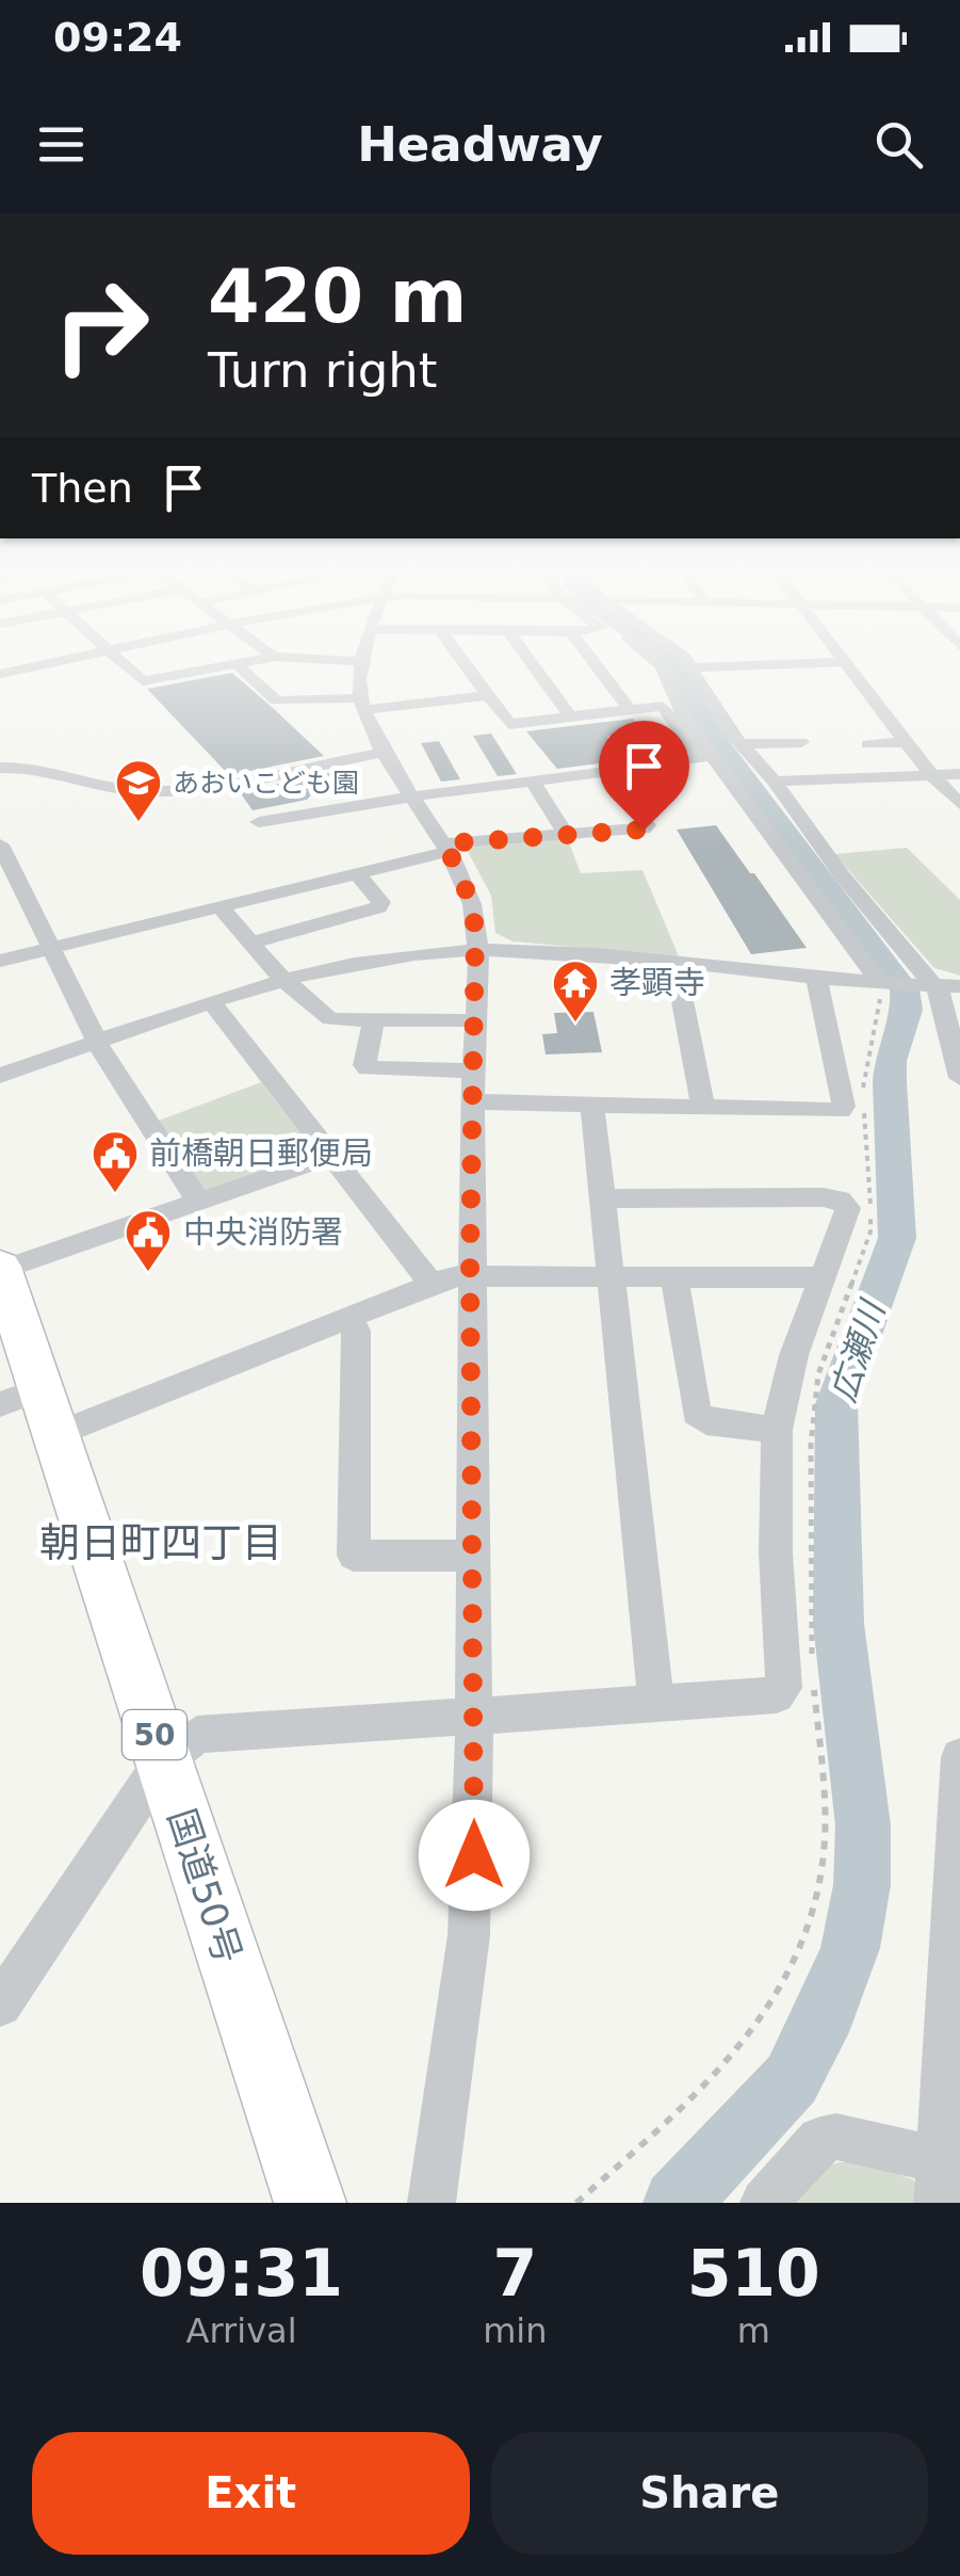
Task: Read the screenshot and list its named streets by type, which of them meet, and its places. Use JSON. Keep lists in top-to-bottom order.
{
  "streets": {
    "highway": ["50", "国道50号"]
  },
  "districts": ["朝日町四丁目"],
  "water": ["広瀬川"],
  "places": {
    "school or university": ["あおいこども園"],
    "temple": ["孝顕寺"],
    "public building": ["前橋朝日郵便局", "中央消防署"]
  },
  "page": {
    "status": "09:24",
    "header": "Headway",
    "turn": ["420 m", "Turn right"],
    "then": "Then",
    "eta": [
      "09:31",
      "Arrival",
      "7",
      "min",
      "510",
      "m"
    ],
    "buttons": ["Exit", "Share"]
  }
}
